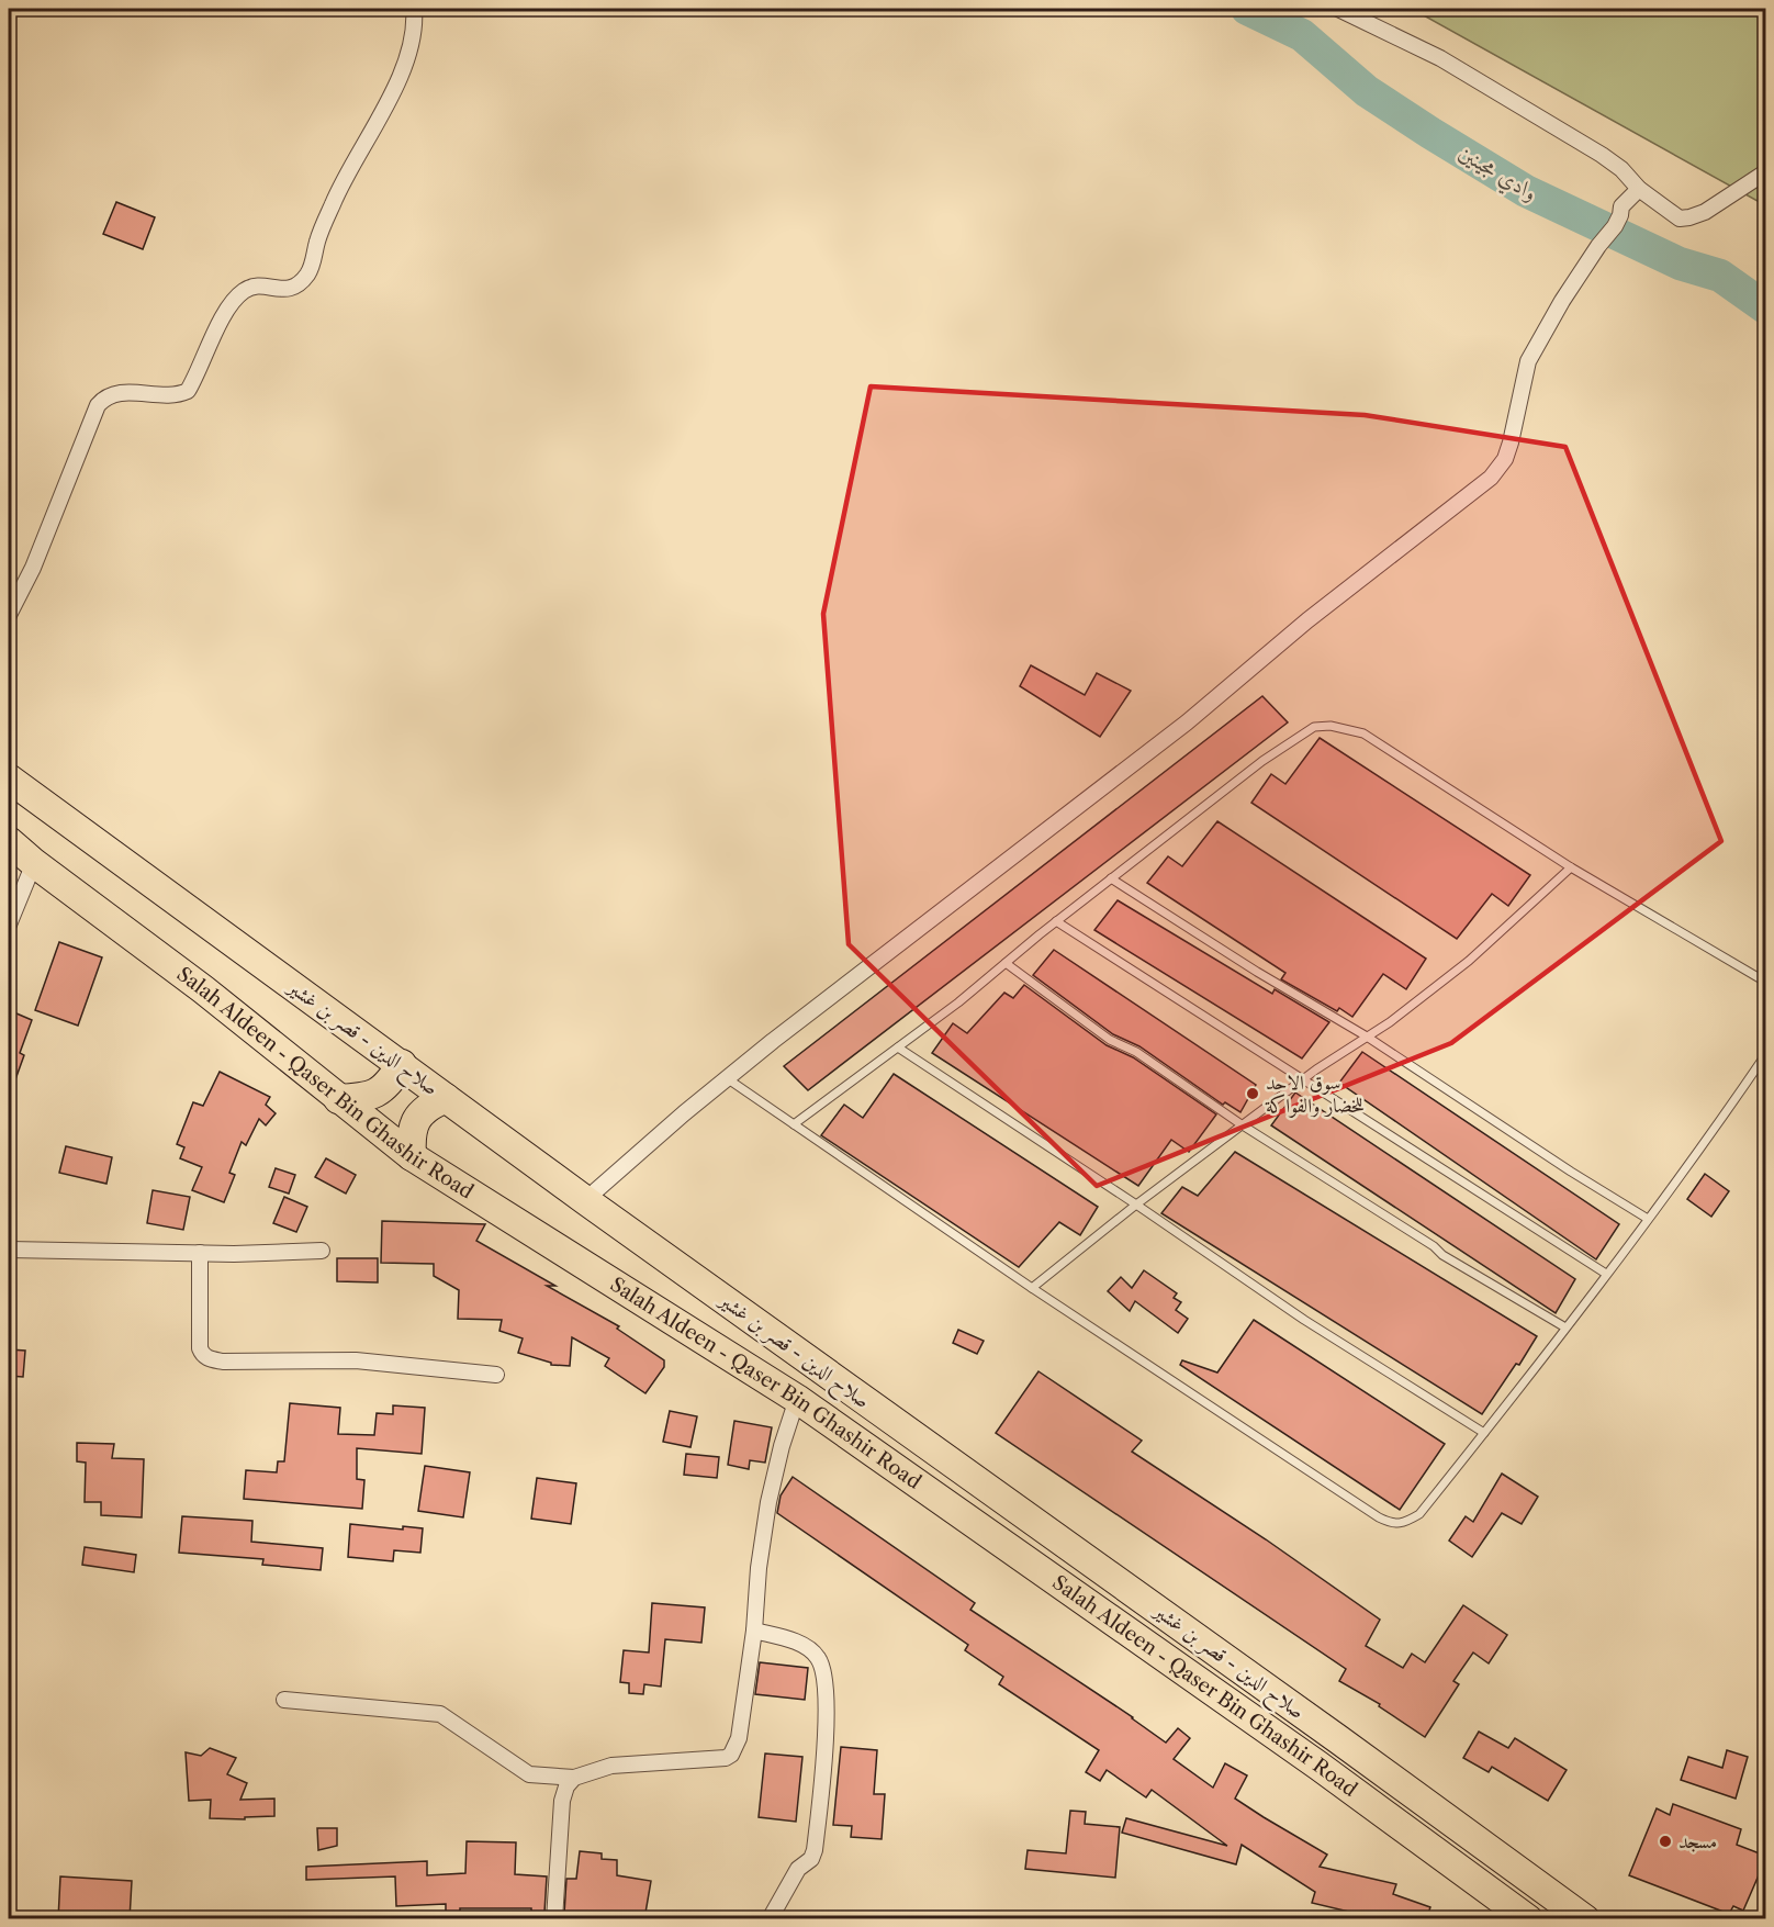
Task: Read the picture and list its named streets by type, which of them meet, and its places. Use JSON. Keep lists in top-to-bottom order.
{
  "streets": {
    "highway": ["صلاح الدين - قصر بن غشير", "Salah Aldeen - Qaser Bin Ghashir Road"]
  },
  "water": ["وادي مجينين"],
  "places": ["سوق الاحد للخضار والفواكة", "مسجد"]
}
